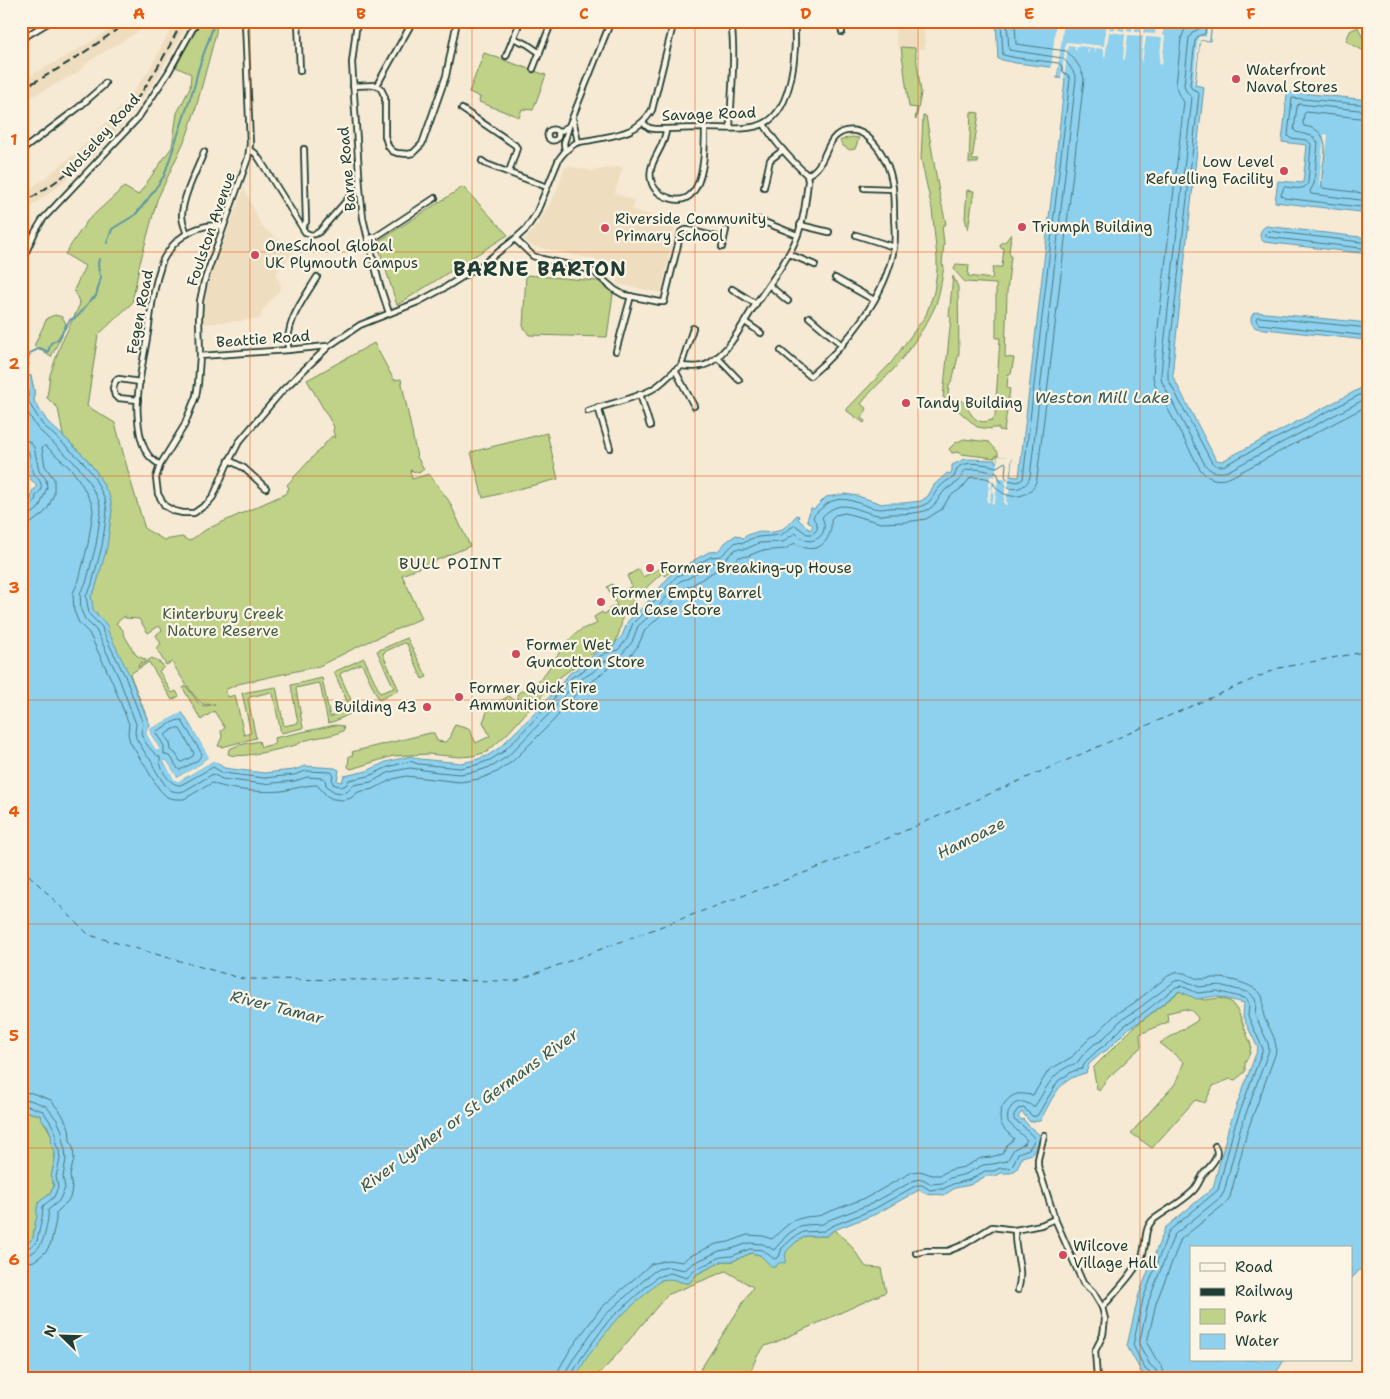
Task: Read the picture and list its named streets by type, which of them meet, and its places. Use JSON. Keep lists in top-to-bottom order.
{
  "streets": {
    "street": [
      "Savage Road",
      "Wolseley Road",
      "Barne Road",
      "Foulston Avenue",
      "Fegen Road",
      "Beattie Road"
    ]
  },
  "crossings": [
    ["Barne Road", "Foulston Avenue"],
    ["Foulston Avenue", "Fegen Road"],
    ["Foulston Avenue", "Beattie Road"]
  ],
  "districts": ["BARNE BARTON", "BULL POINT"],
  "water": [
    "Weston Mill Lake",
    "Hamoaze",
    "River Tamar",
    "River Lynher or St Germans River"
  ],
  "parks": ["Kinterbury Creek Nature Reserve"],
  "places": [
    "Waterfront Naval Stores",
    "Low Level Refuelling Facility",
    "Triumph Building",
    "Riverside Community Primary School",
    "OneSchool Global UK Plymouth Campus",
    "Tandy Building",
    "Former Breaking-up House",
    "Former Empty Barrel and Case Store",
    "Former Wet Guncotton Store",
    "Former Quick Fire Ammunition Store",
    "Building 43",
    "Wilcove Village Hall"
  ],
  "legend": [
    "Road",
    "Railway",
    "Park",
    "Water"
  ],
  "north": "top left",
  "grid": {
    "columns": [
      "A",
      "B",
      "C",
      "D",
      "E",
      "F"
    ],
    "rows": [
      "1",
      "2",
      "3",
      "4",
      "5",
      "6"
    ]
  }
}
